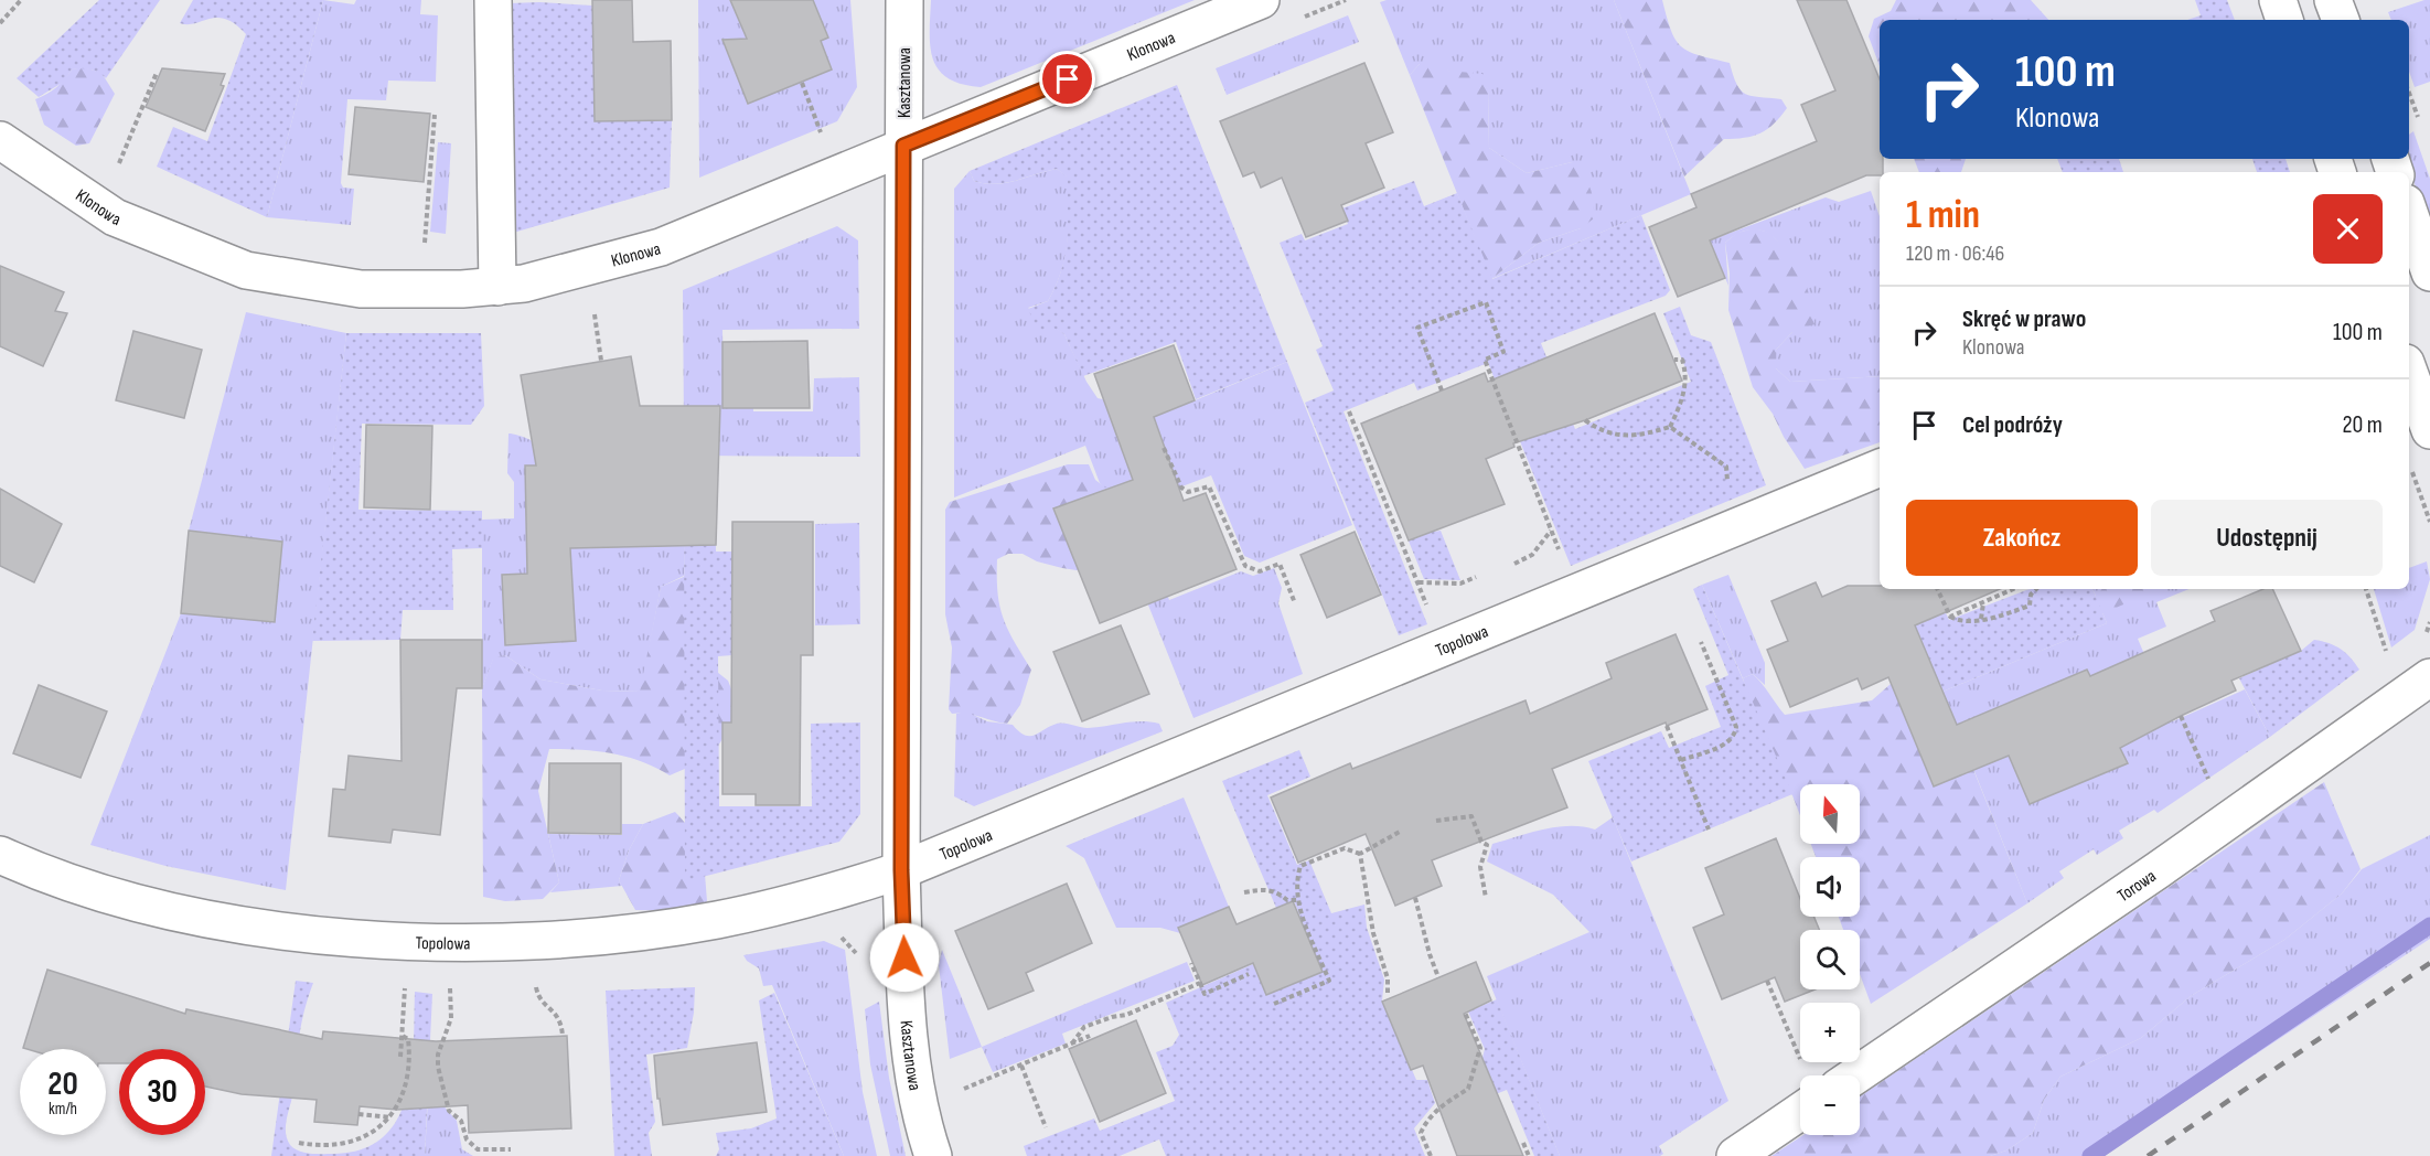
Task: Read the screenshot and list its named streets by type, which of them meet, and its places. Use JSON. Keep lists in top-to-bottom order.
{
  "streets": {
    "street": [
      "Klonowa",
      "Kasztanowa",
      "Topolowa",
      "Torowa"
    ]
  },
  "crossings": [
    ["Klonowa", "Kasztanowa"],
    ["Kasztanowa", "Topolowa"]
  ],
  "north": "top",
  "page": {
    "turn": ["100 m", "Klonowa"],
    "heading": ["1 min", "120 m · 06:46"],
    "list": [
      {
        "name": "Skręć w prawo",
        "note": "Klonowa",
        "value": "100 m"
      },
      {
        "name": "Cel podróży",
        "value": "20 m"
      }
    ],
    "buttons": ["Zakończ", "Udostępnij"],
    "map_buttons": ["+", "−"],
    "speed": "20 km/h",
    "limit": "30"
  }
}
